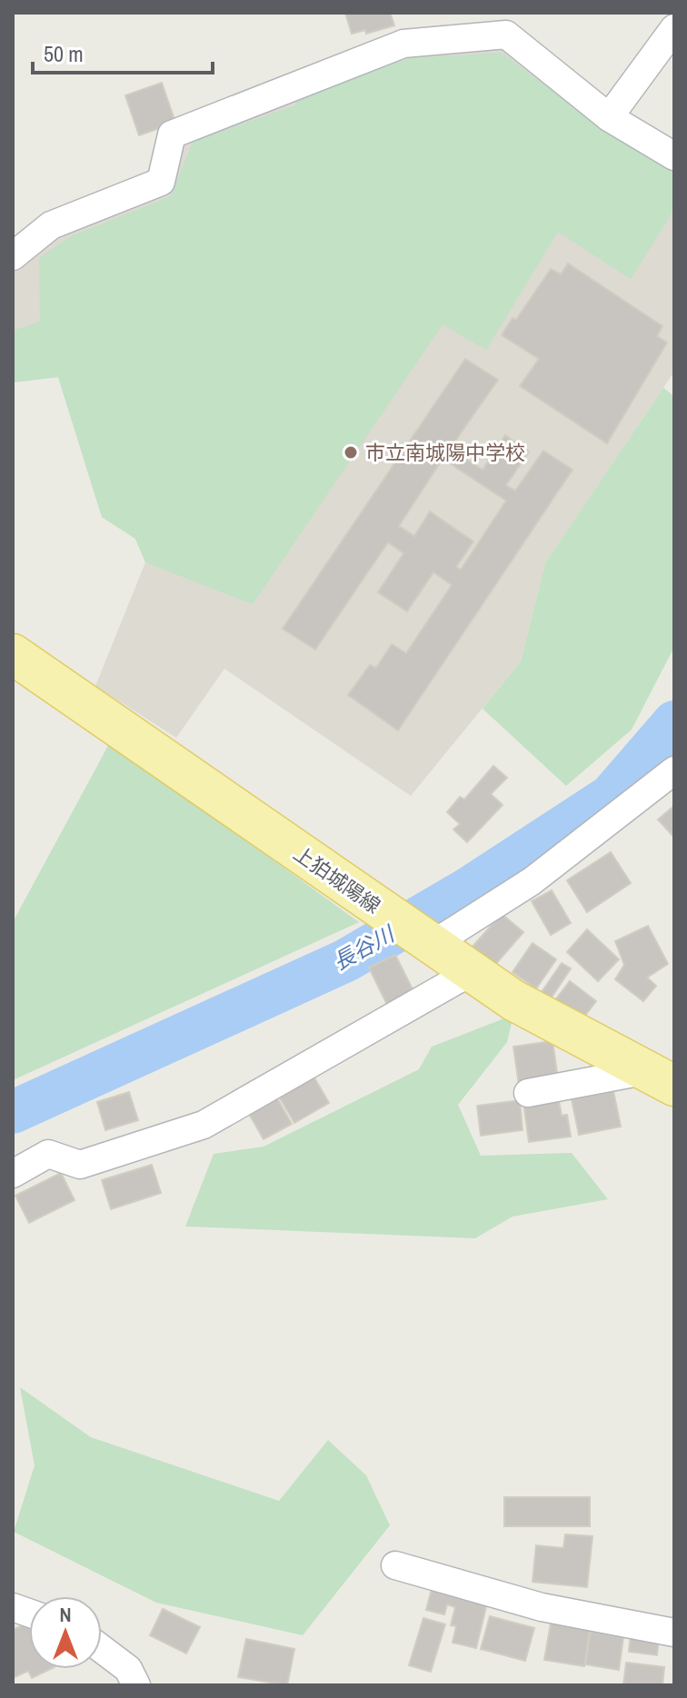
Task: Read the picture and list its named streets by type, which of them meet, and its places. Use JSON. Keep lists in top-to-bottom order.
{
  "streets": {
    "main road": ["上狛城陽線"]
  },
  "water": ["長谷川"],
  "places": ["市立南城陽中学校"],
  "scale_bar": "50 m",
  "north": "top"
}
